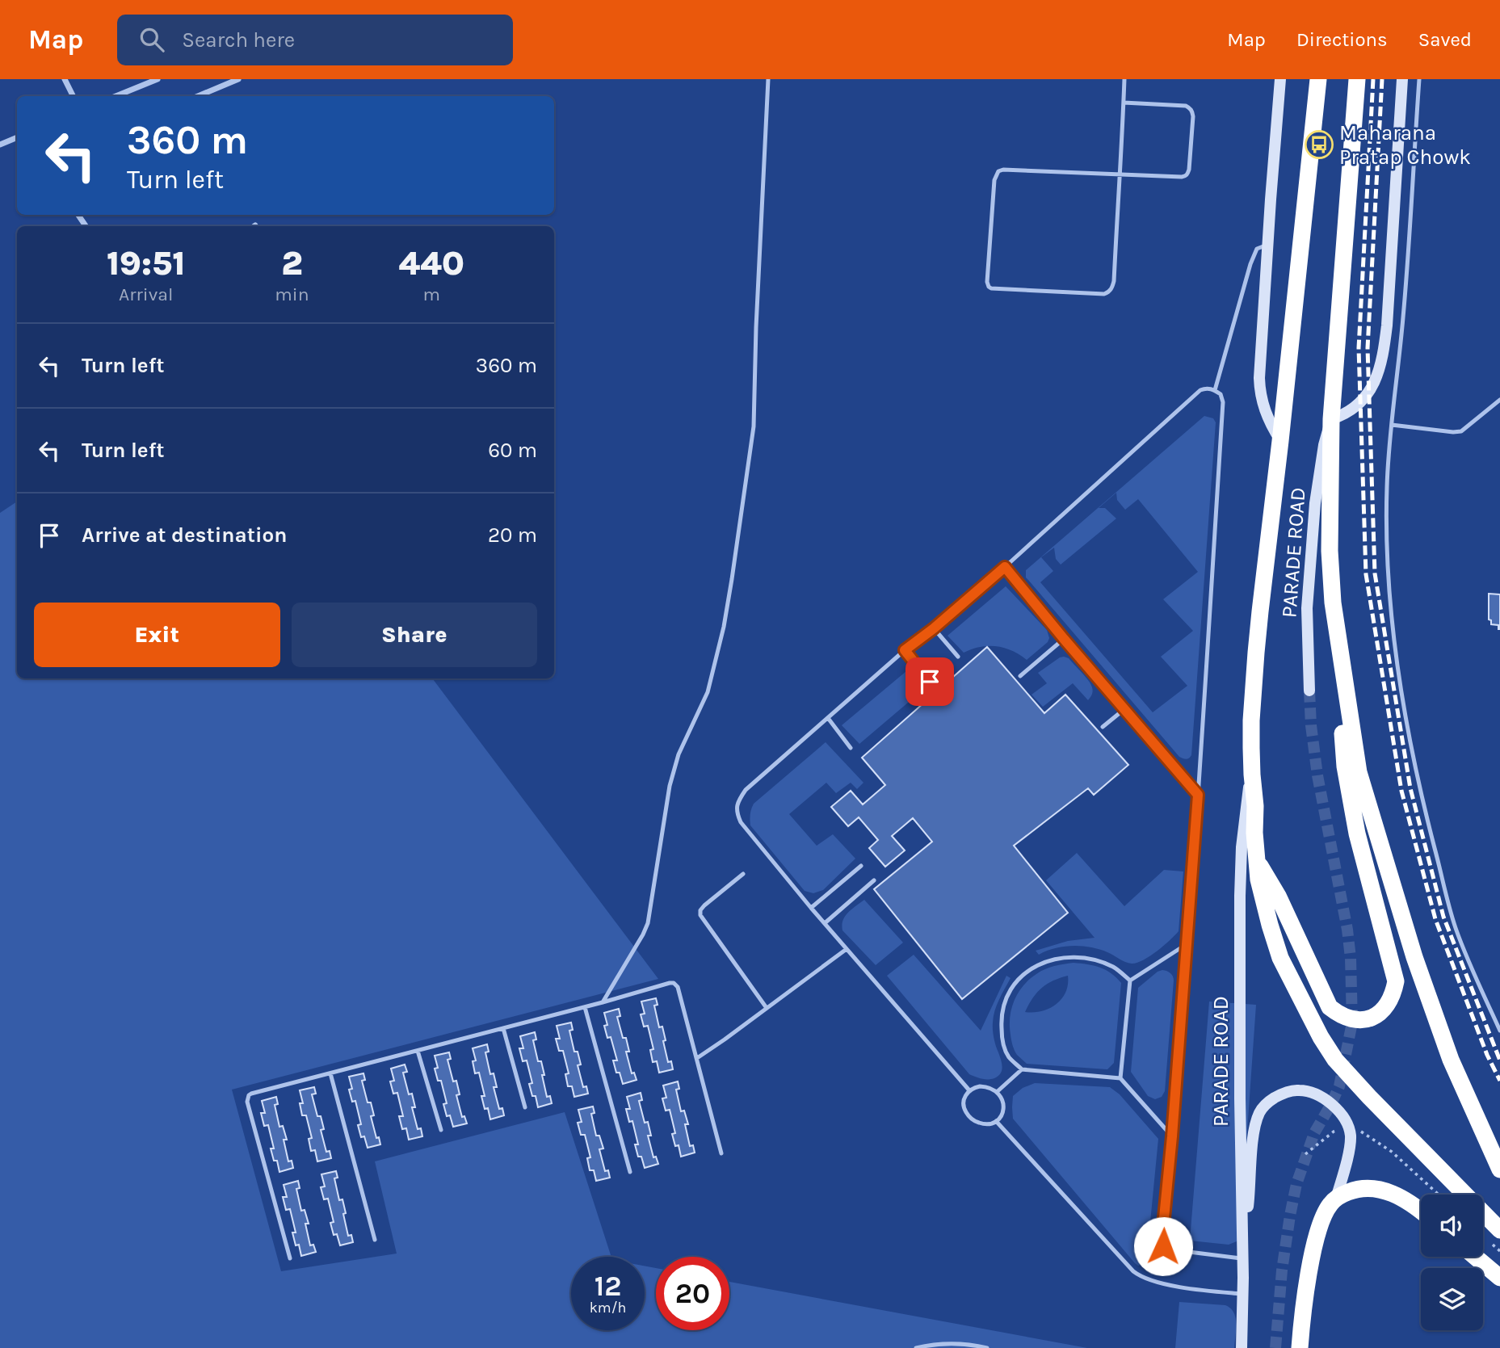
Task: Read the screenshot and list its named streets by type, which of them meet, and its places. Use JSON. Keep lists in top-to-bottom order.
{
  "streets": {
    "street": ["PARADE ROAD"]
  },
  "places": {
    "bus stop": ["Maharana Pratap Chowk"]
  },
  "page": {
    "header": "Map",
    "search": "Search here",
    "nav": ["Map", "Directions", "Saved"],
    "turn": ["360 m", "Turn left"],
    "eta": [
      "19:51",
      "Arrival",
      "2",
      "min",
      "440",
      "m"
    ],
    "list": [
      {
        "name": "Turn left",
        "value": "360 m"
      },
      {
        "name": "Turn left",
        "value": "60 m"
      },
      {
        "name": "Arrive at destination",
        "value": "20 m"
      }
    ],
    "buttons": ["Exit", "Share"],
    "speed": "12 km/h",
    "limit": "20"
  }
}
